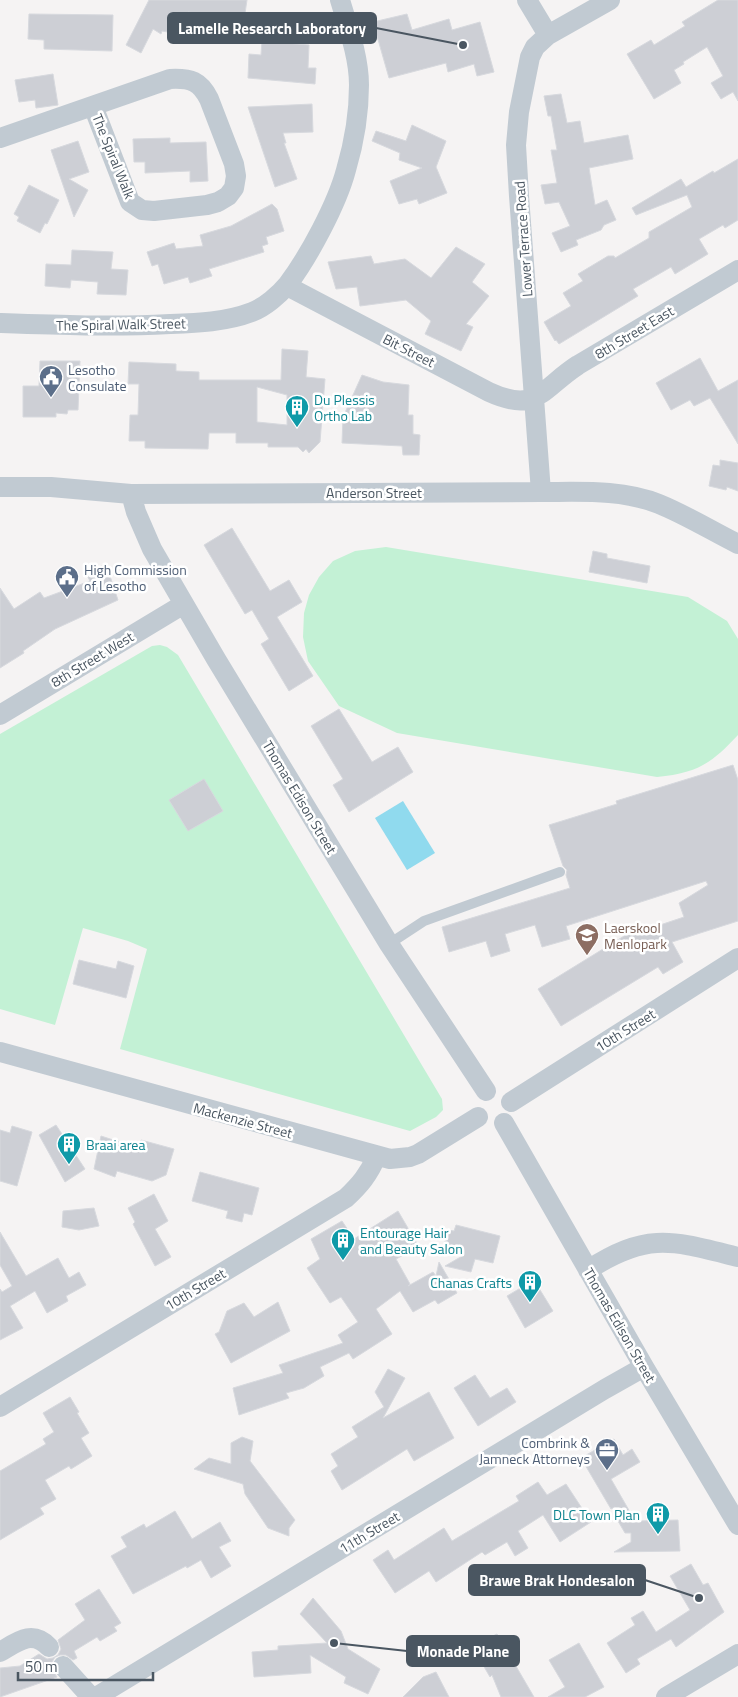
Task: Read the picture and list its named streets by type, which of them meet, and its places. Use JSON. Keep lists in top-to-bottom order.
{
  "streets": {
    "street": [
      "The Spiral Walk",
      "Lower Terrace Road",
      "The Spiral Walk Street",
      "8th Street East",
      "Bit Street",
      "Anderson Street",
      "8th Street West",
      "Thomas Edison Street",
      "10th Street",
      "Mackenzie Street",
      "11th Street"
    ]
  },
  "crossings": [
    ["Lower Terrace Road", "8th Street East"],
    ["Lower Terrace Road", "Bit Street"],
    ["Lower Terrace Road", "Anderson Street"],
    ["The Spiral Walk Street", "Bit Street"],
    ["8th Street East", "Bit Street"],
    ["Anderson Street", "Thomas Edison Street"],
    ["8th Street West", "Thomas Edison Street"],
    ["Thomas Edison Street", "10th Street"],
    ["Thomas Edison Street", "Mackenzie Street"],
    ["Thomas Edison Street", "11th Street"],
    ["10th Street", "Mackenzie Street"]
  ],
  "places": {
    "other": ["Lamelle Research Laboratory", "Brawe Brak Hondesalon", "Monade Plane"],
    "public building": ["Lesotho Consulate", "High Commission of Lesotho"],
    "building": [
      "Du Plessis Ortho Lab",
      "Braai area",
      "Entourage Hair and Beauty Salon",
      "Chanas Crafts",
      "DLC Town Plan"
    ],
    "school or university": ["Laerskool Menlopark"],
    "office": ["Combrink & Jamneck Attorneys"]
  },
  "scale_bar": "50 m"
}
